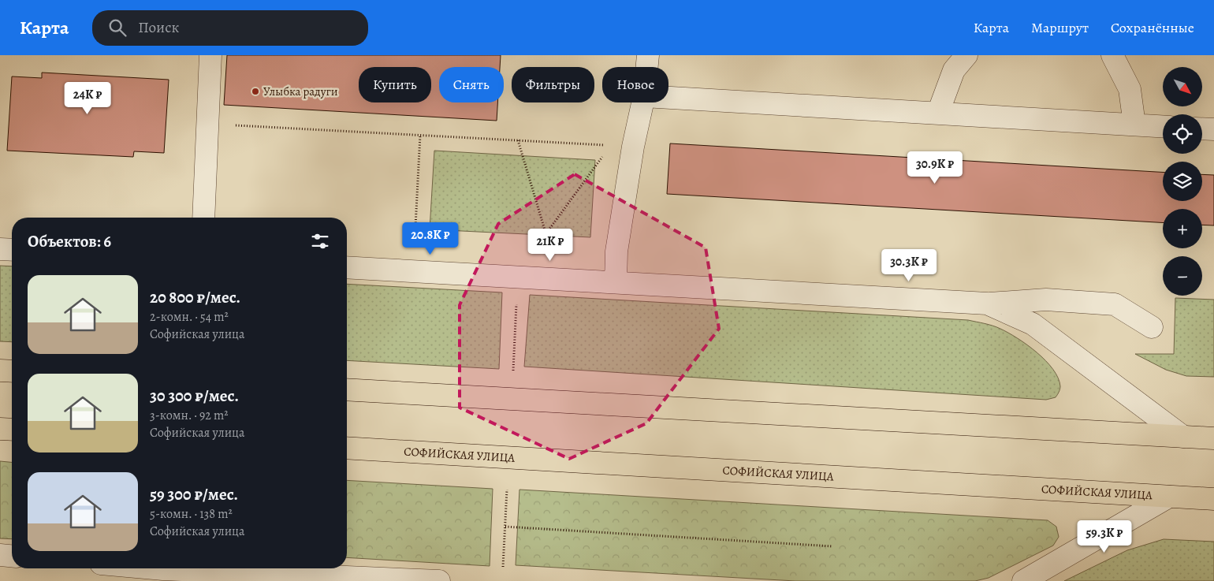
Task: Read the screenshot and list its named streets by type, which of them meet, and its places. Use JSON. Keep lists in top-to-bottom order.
{
  "streets": {
    "main road": ["СОФИЙСКАЯ УЛИЦА"]
  },
  "places": ["Улыбка радуги"],
  "north": "bottom right",
  "page": {
    "header": "Карта",
    "search": "Поиск",
    "nav": ["Карта", "Маршрут", "Сохранённые"],
    "map_buttons": ["+", "−"],
    "chip": [
      "Купить",
      "Снять",
      "Фильтры",
      "Новое"
    ],
    "price": [
      "24K ₽",
      "30.9K ₽",
      "20.8K ₽",
      "21K ₽",
      "30.3K ₽",
      "59.3K ₽"
    ],
    "heading": "Объектов: 6",
    "list": [
      {
        "name": "20 800 ₽/мес.",
        "note": "2-комн. · 54 m² · Софийская улица"
      },
      {
        "name": "30 300 ₽/мес.",
        "note": "3-комн. · 92 m² · Софийская улица"
      },
      {
        "name": "59 300 ₽/мес.",
        "note": "5-комн. · 138 m² · Софийская улица"
      }
    ]
  }
}
